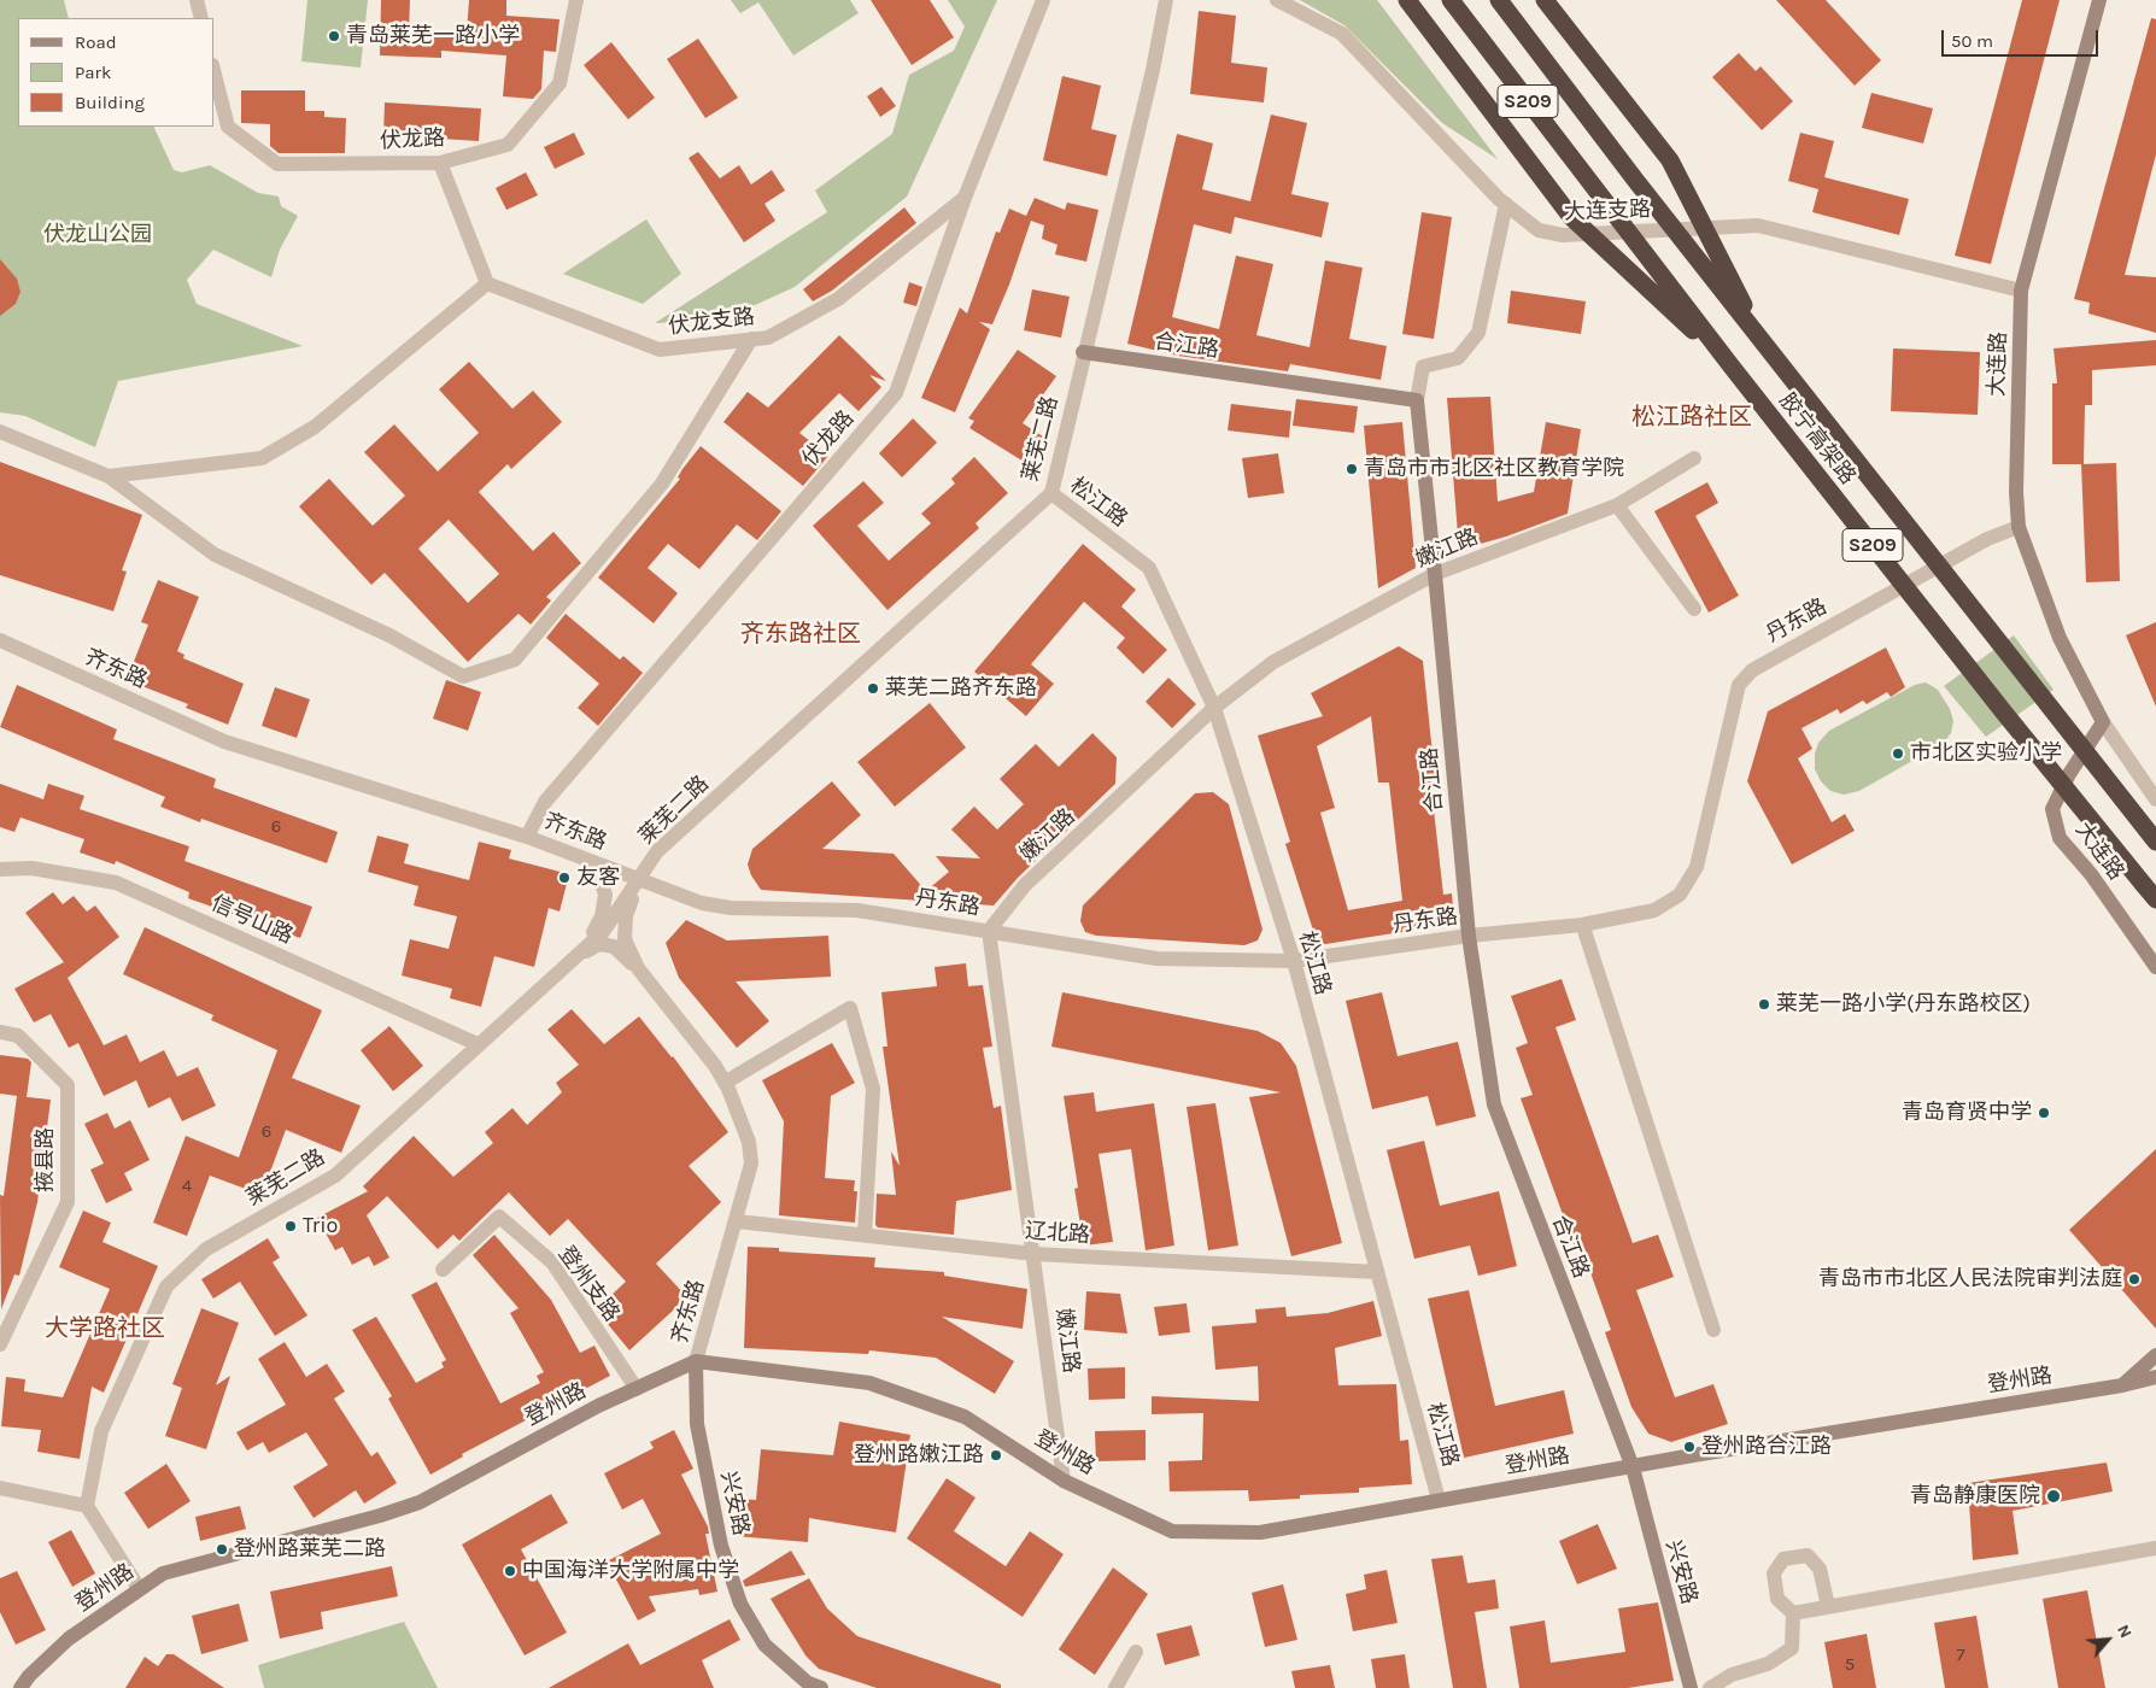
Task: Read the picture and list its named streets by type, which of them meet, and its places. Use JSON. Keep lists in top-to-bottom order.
{
  "streets": {
    "highway": ["S209", "胶宁高架路"],
    "street": [
      "伏龙路",
      "大连支路",
      "伏龙支路",
      "合江路",
      "大连路",
      "莱芜二路",
      "松江路",
      "嫩江路",
      "丹东路",
      "齐东路",
      "信号山路",
      "掖县路",
      "辽北路",
      "登州支路",
      "登州路",
      "兴安路"
    ]
  },
  "crossings": [
    ["伏龙路", "伏龙支路"],
    ["伏龙路", "齐东路"],
    ["大连支路", "大连路"],
    ["合江路", "莱芜二路"],
    ["合江路", "嫩江路"],
    ["合江路", "丹东路"],
    ["合江路", "登州路"],
    ["合江路", "兴安路"],
    ["大连路", "丹东路"],
    ["莱芜二路", "松江路"],
    ["莱芜二路", "丹东路"],
    ["莱芜二路", "齐东路"],
    ["莱芜二路", "信号山路"],
    ["松江路", "嫩江路"],
    ["松江路", "丹东路"],
    ["松江路", "辽北路"],
    ["松江路", "登州路"],
    ["嫩江路", "丹东路"],
    ["嫩江路", "辽北路"],
    ["嫩江路", "登州路"],
    ["丹东路", "齐东路"],
    ["齐东路", "辽北路"],
    ["齐东路", "登州路"],
    ["齐东路", "兴安路"],
    ["登州支路", "登州路"],
    ["登州路", "兴安路"]
  ],
  "districts": ["松江路社区", "齐东路社区", "大学路社区"],
  "parks": ["伏龙山公园"],
  "places": [
    "青岛莱芜一路小学",
    "青岛市市北区社区教育学院",
    "莱芜二路齐东路",
    "市北区实验小学",
    "友客",
    "莱芜一路小学(丹东路校区)",
    "青岛育贤中学",
    "Trio",
    "青岛市市北区人民法院审判法庭",
    "登州路合江路",
    "登州路嫩江路",
    "青岛静康医院",
    "登州路莱芜二路",
    "中国海洋大学附属中学"
  ],
  "house_numbers": [
    "6",
    "6",
    "4",
    "7",
    "5"
  ],
  "legend": ["Road", "Park", "Building"],
  "scale_bar": "50 m",
  "north": "top right"
}
